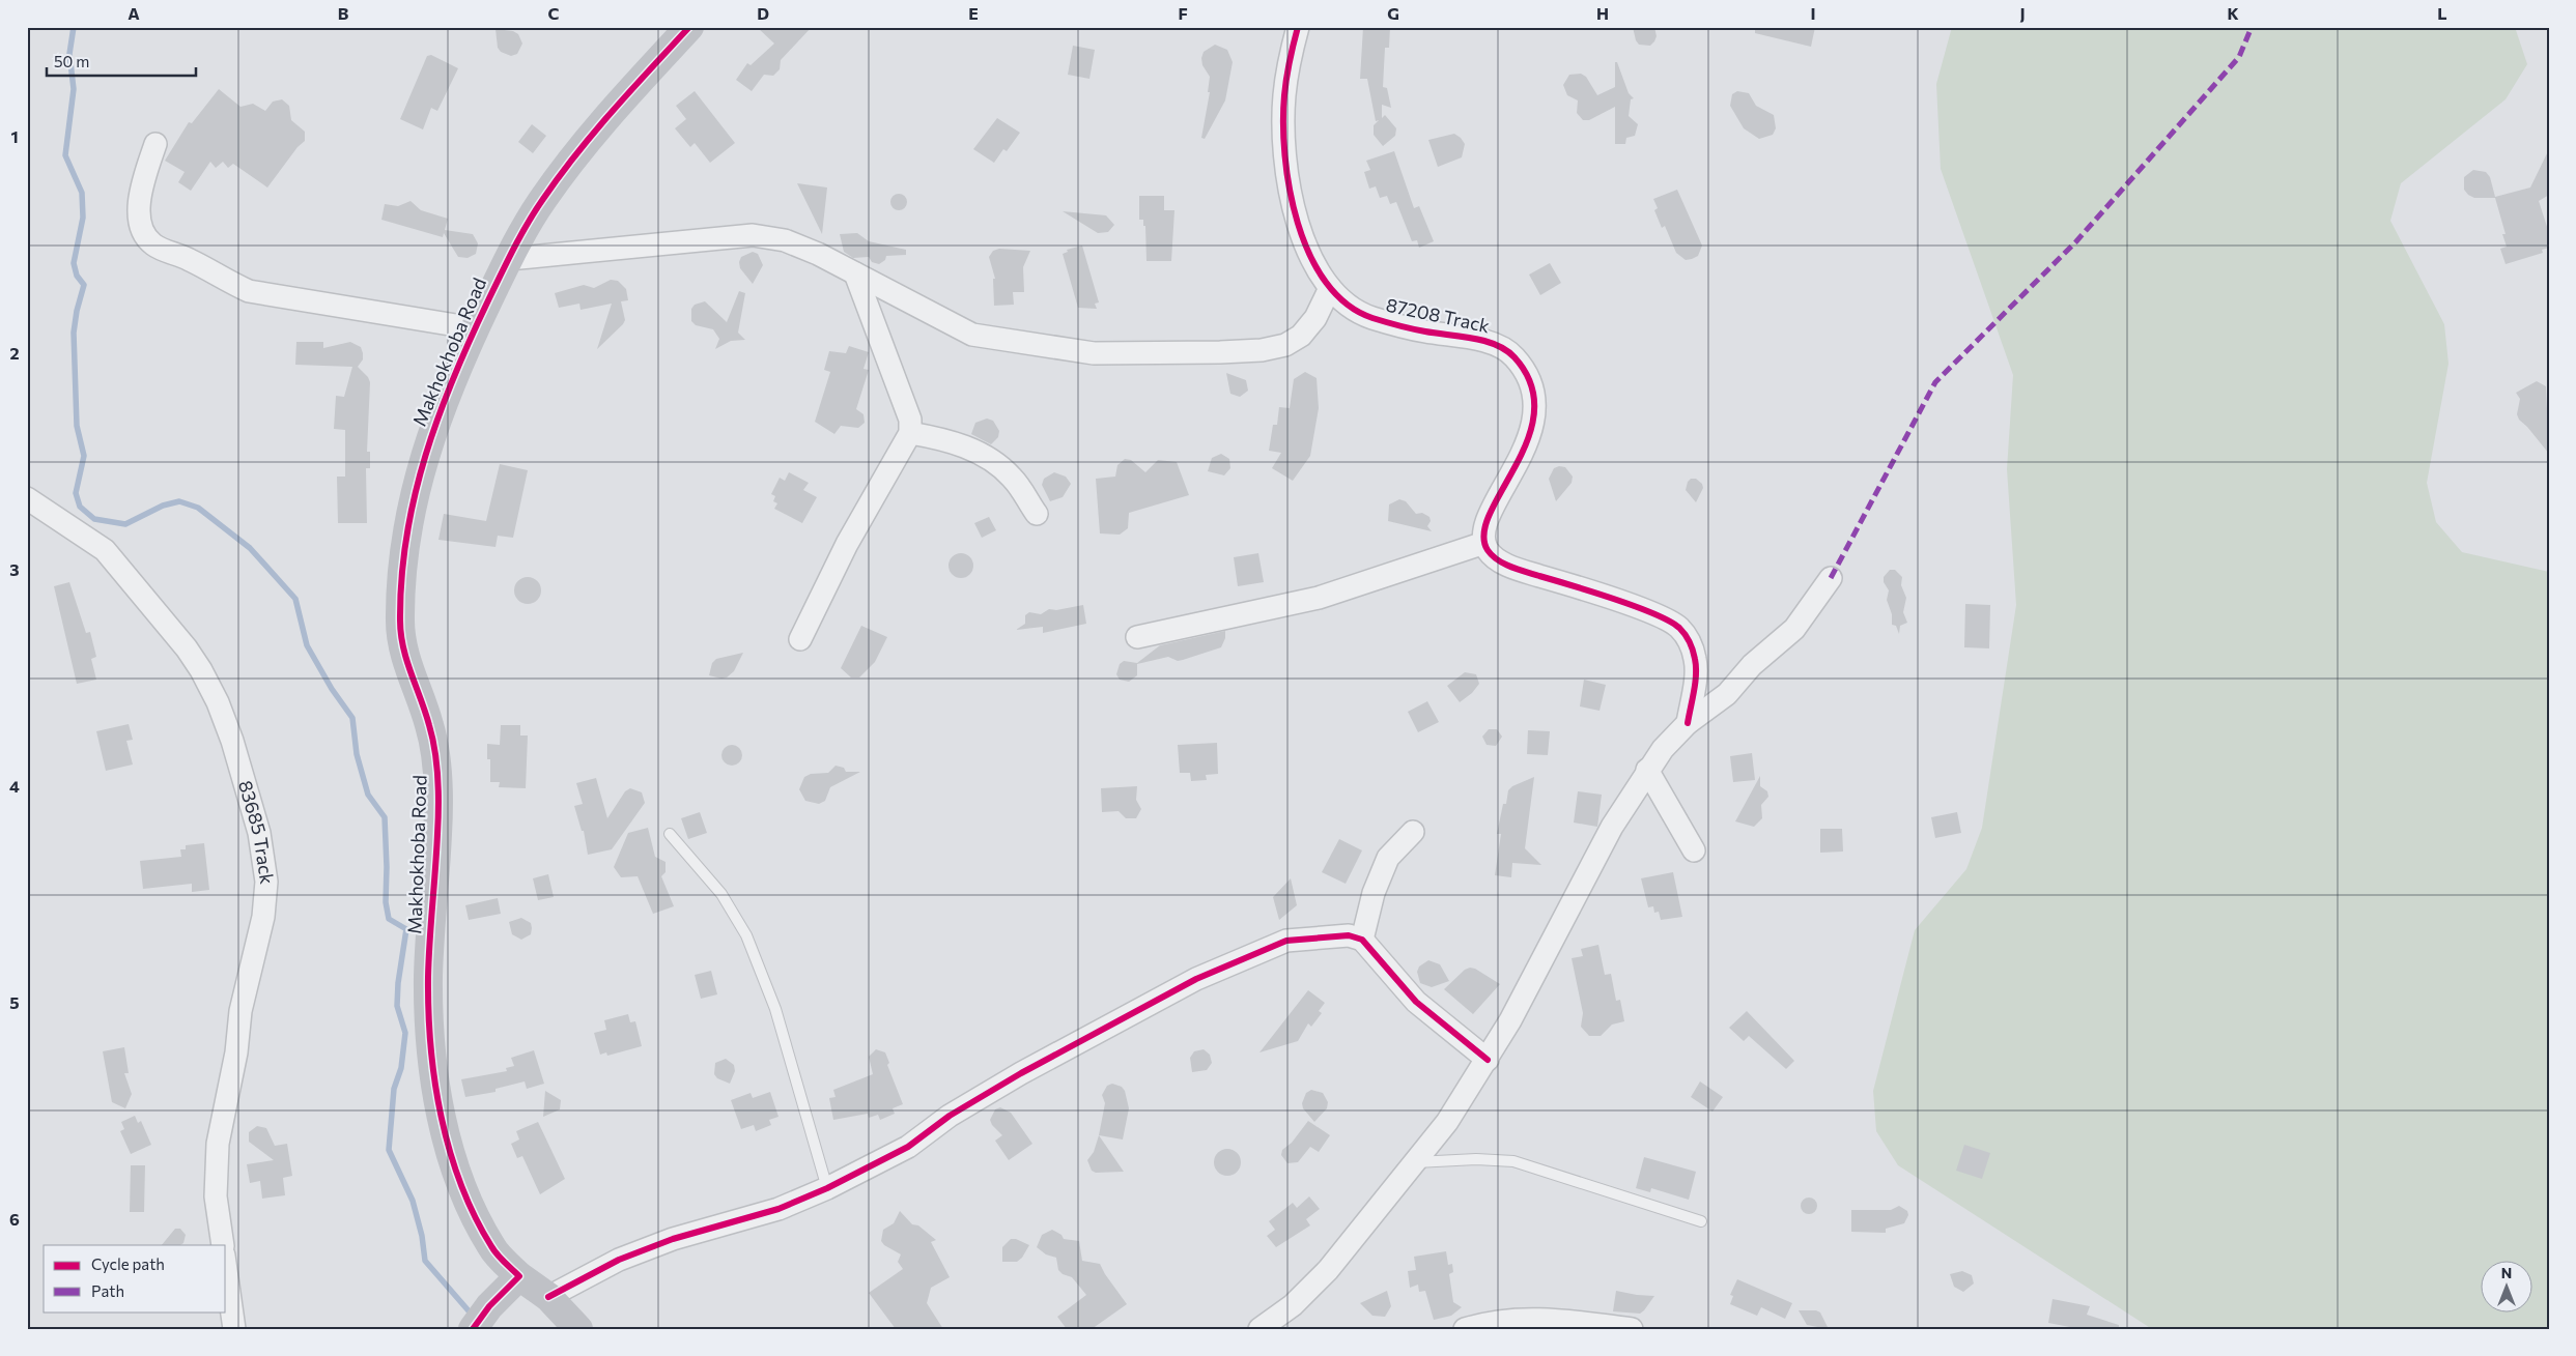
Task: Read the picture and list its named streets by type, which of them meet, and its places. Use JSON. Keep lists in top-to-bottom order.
{
  "streets": {
    "street": ["87208 Track", "Makhokhoba Road", "83685 Track"]
  },
  "legend": ["Cycle path", "Path"],
  "scale_bar": "50 m",
  "north": "top",
  "grid": {
    "columns": [
      "A",
      "B",
      "C",
      "D",
      "E",
      "F",
      "G",
      "H",
      "I",
      "J",
      "K",
      "L"
    ],
    "rows": [
      "1",
      "2",
      "3",
      "4",
      "5",
      "6"
    ]
  }
}
